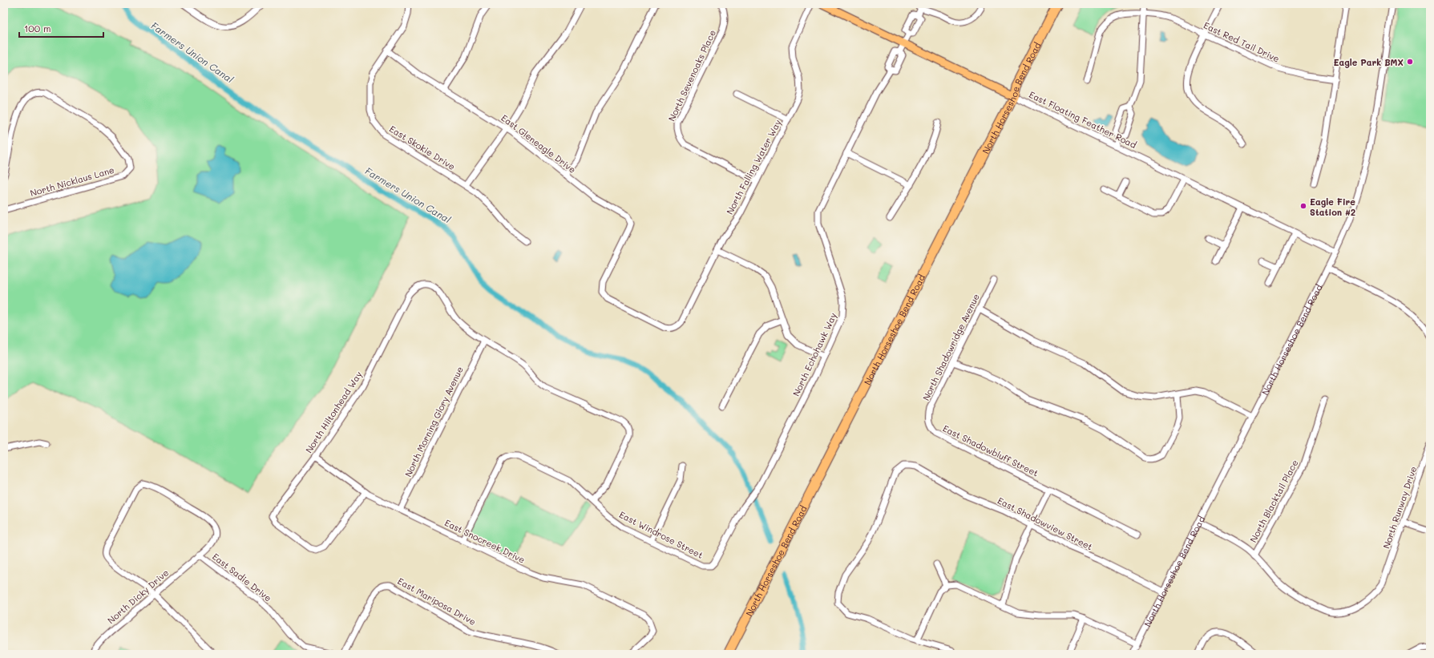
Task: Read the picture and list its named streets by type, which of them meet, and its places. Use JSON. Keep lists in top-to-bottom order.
{
  "streets": {
    "highway": ["North Horseshoe Bend Road"],
    "main road": ["East Floating Feather Road"],
    "street": [
      "East Red Tail Drive",
      "North Sevenoaks Place",
      "East Gleneagle Drive",
      "East Skokie Drive",
      "North Falling Water Way",
      "North Nicklaus Lane",
      "North Shadowridge Avenue",
      "North Echohawk Way",
      "North Hiltonhead Way",
      "North Morning Glory Avenue",
      "East Shadowbluff Street",
      "North Blacktail Place",
      "North Runway Drive",
      "East Shadowview Street",
      "East Windrose Street",
      "East Snocreek Drive",
      "East Sadie Drive",
      "North Dicky Drive",
      "East Mariposa Drive"
    ]
  },
  "crossings": [
    ["North Sevenoaks Place", "North Falling Water Way"],
    ["North Horseshoe Bend Road", "East Floating Feather Road"],
    ["North Horseshoe Bend Road", "North Runway Drive"],
    ["North Horseshoe Bend Road", "East Shadowview Street"],
    ["East Floating Feather Road", "North Echohawk Way"],
    ["East Gleneagle Drive", "East Skokie Drive"],
    ["East Gleneagle Drive", "North Falling Water Way"],
    ["North Shadowridge Avenue", "East Shadowbluff Street"],
    ["North Echohawk Way", "East Windrose Street"],
    ["North Hiltonhead Way", "North Morning Glory Avenue"],
    ["North Hiltonhead Way", "East Snocreek Drive"],
    ["North Morning Glory Avenue", "East Snocreek Drive"],
    ["North Blacktail Place", "North Runway Drive"],
    ["East Windrose Street", "East Snocreek Drive"],
    ["East Sadie Drive", "North Dicky Drive"]
  ],
  "water": ["Farmers Union Canal"],
  "places": ["Eagle Park BMX", "Eagle Fire Station #2"],
  "scale_bar": "100 m"
}
